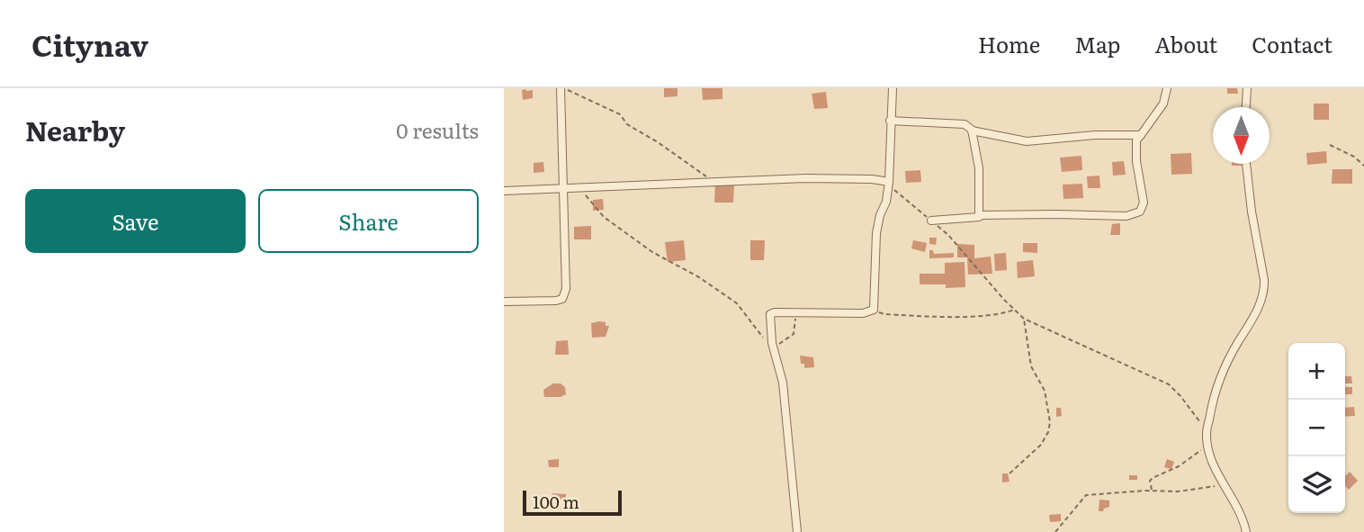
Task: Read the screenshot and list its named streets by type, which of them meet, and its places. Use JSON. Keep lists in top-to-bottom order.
{
  "scale_bar": "100 m",
  "north": "bottom",
  "page": {
    "header": "Citynav",
    "nav": [
      "Home",
      "Map",
      "About",
      "Contact"
    ],
    "heading": ["Nearby", "0 results"],
    "buttons": ["Save", "Share"],
    "map_buttons": ["+", "−"],
    "scale": "100 m"
  }
}
